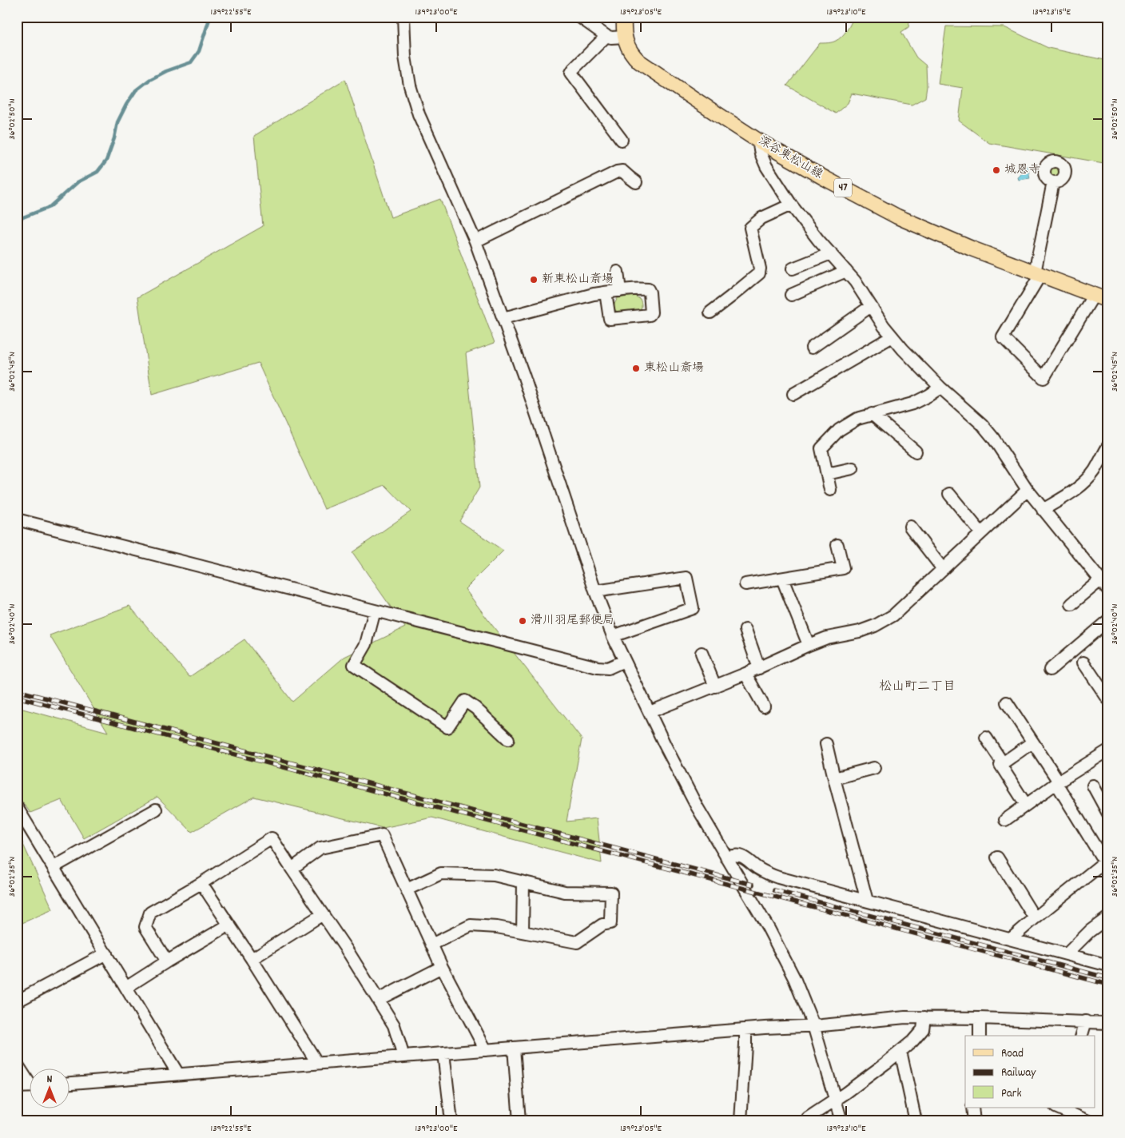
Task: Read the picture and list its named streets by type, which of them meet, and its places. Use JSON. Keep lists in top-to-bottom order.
{
  "streets": {
    "main road": ["深谷東松山線", "47"]
  },
  "districts": ["松山町二丁目"],
  "places": [
    "城恩寺",
    "新東松山斎場",
    "東松山斎場",
    "滑川羽尾郵便局"
  ],
  "legend": ["Road", "Railway", "Park"],
  "north": "top",
  "coordinates": [
    "139°22'55\"E",
    "139°23'00\"E",
    "139°23'05\"E",
    "139°23'10\"E",
    "139°23'15\"E",
    "36°02'50\"N",
    "36°02'45\"N",
    "36°02'40\"N",
    "36°02'35\"N"
  ]
}
